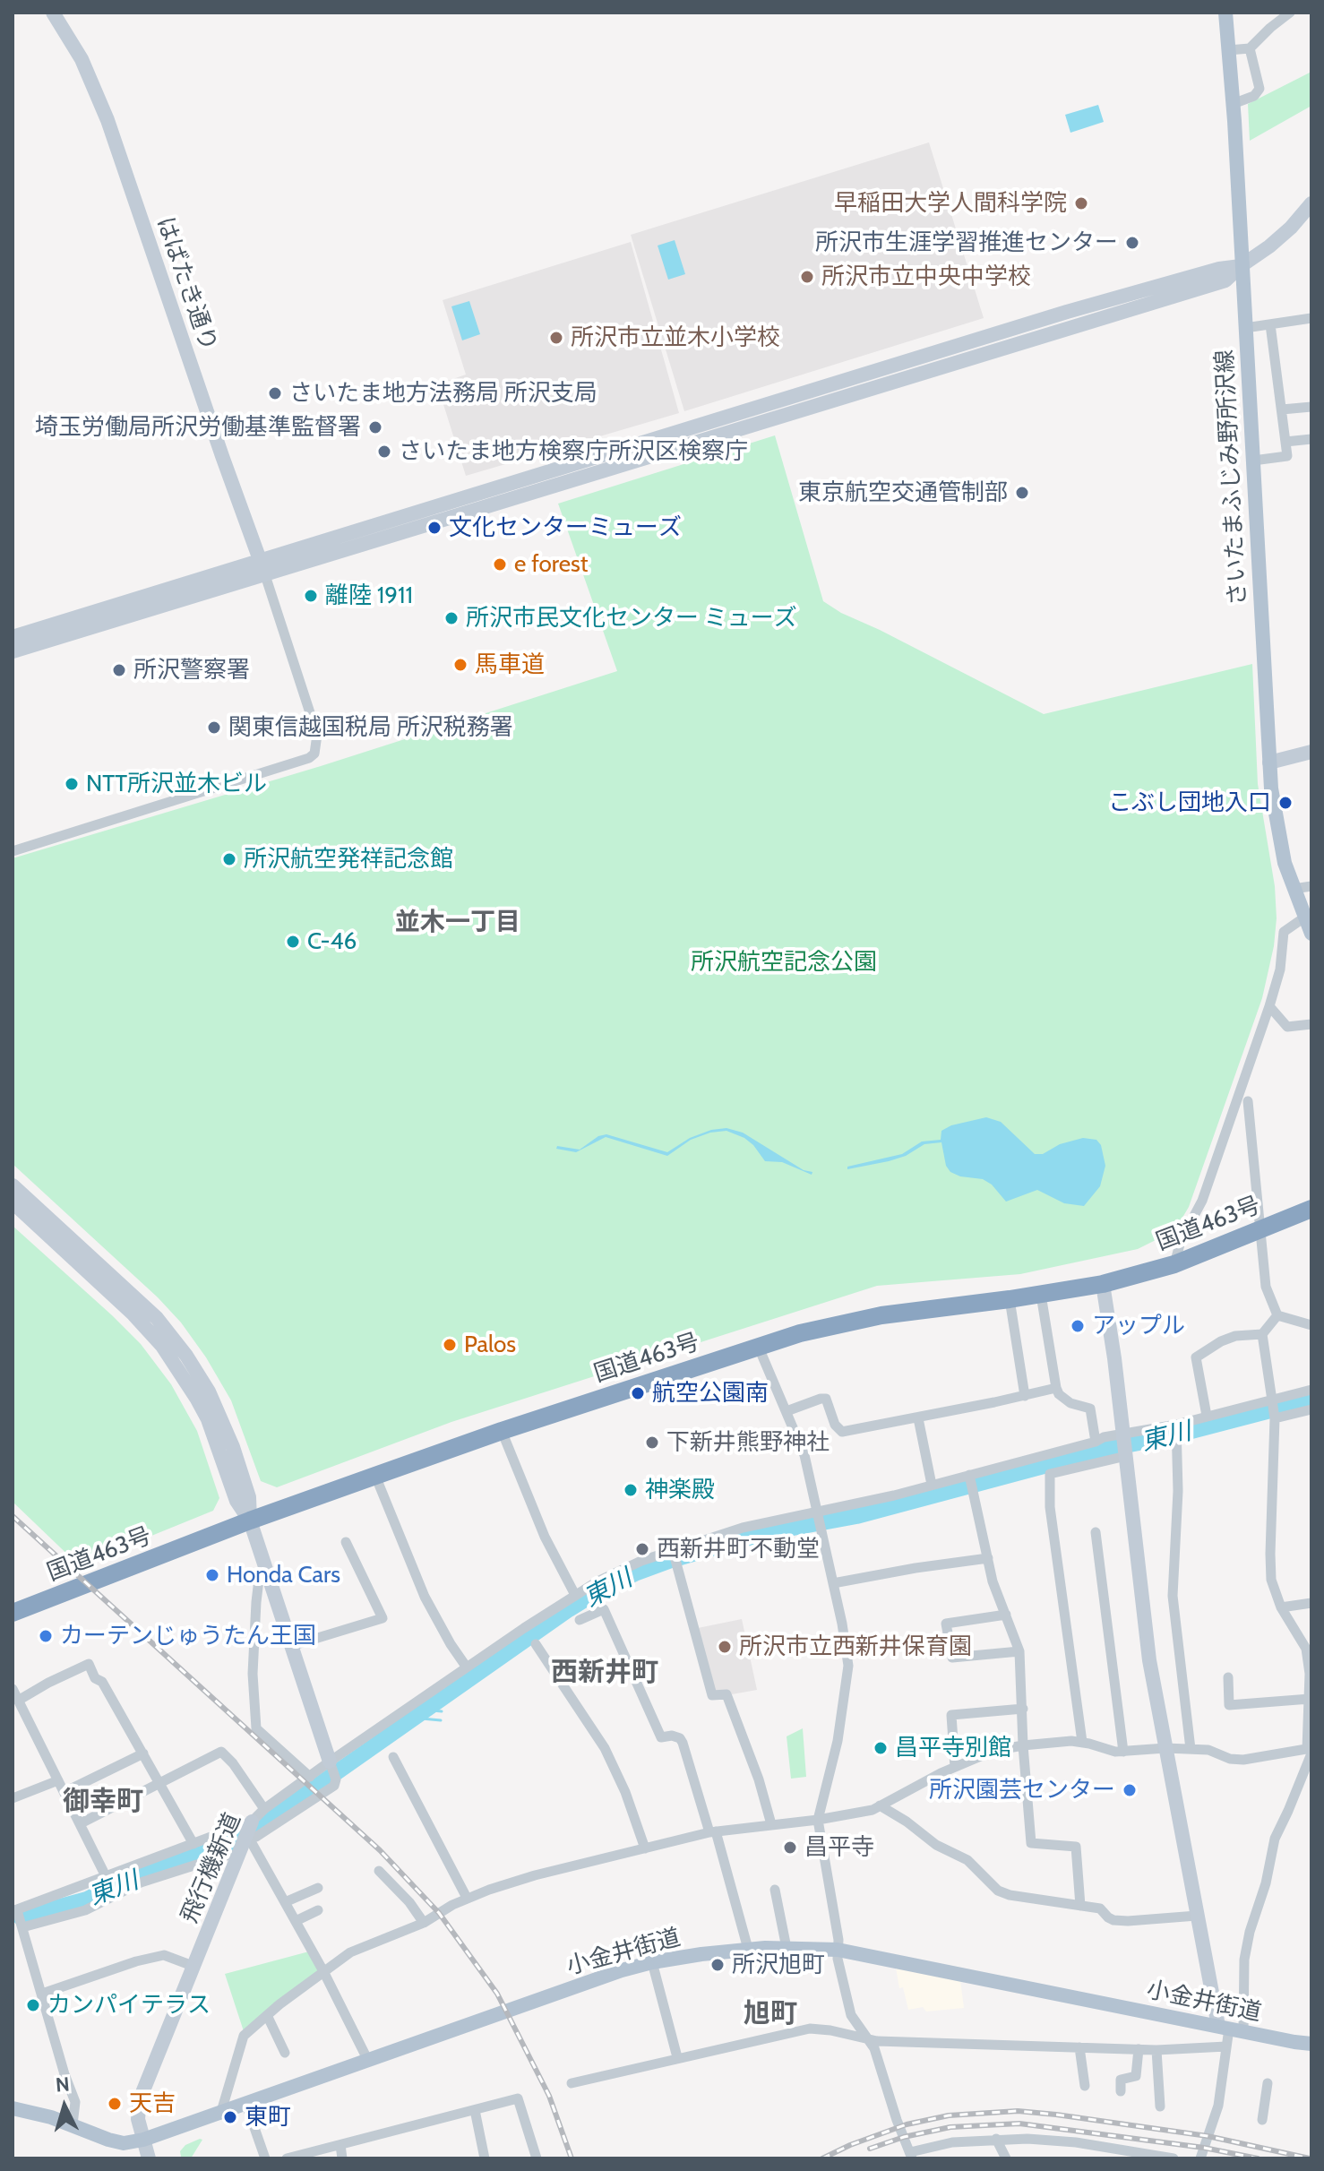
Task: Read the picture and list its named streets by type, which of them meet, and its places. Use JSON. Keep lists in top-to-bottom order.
{
  "streets": {
    "highway": ["国道463号"],
    "main road": ["さいたまふじみ野所沢線", "小金井街道"],
    "street": ["はばたき通り", "飛行機新道"]
  },
  "crossings": [
    ["飛行機新道", "小金井街道"]
  ],
  "districts": [
    "並木一丁目",
    "西新井町",
    "御幸町",
    "旭町"
  ],
  "water": ["東川"],
  "parks": ["所沢航空記念公園"],
  "places": [
    "早稲田大学人間科学院",
    "所沢市生涯学習推進センター",
    "所沢市立中央中学校",
    "所沢市立並木小学校",
    "さいたま地方法務局 所沢支局",
    "埼玉労働局所沢労働基準監督署",
    "さいたま地方検察庁所沢区検察庁",
    "東京航空交通管制部",
    "文化センターミューズ",
    "e forest",
    "離陸 1911",
    "所沢市民文化センター ミューズ",
    "馬車道",
    "所沢警察署",
    "関東信越国税局 所沢税務署",
    "NTT所沢並木ビル",
    "こぶし団地入口",
    "所沢航空発祥記念館",
    "C-46",
    "アップル",
    "Palos",
    "航空公園南",
    "下新井熊野神社",
    "神楽殿",
    "西新井町不動堂",
    "Honda Cars",
    "カーテンじゅうたん王国",
    "所沢市立西新井保育園",
    "昌平寺別館",
    "所沢園芸センター",
    "昌平寺",
    "所沢旭町",
    "カンパイテラス",
    "天吉",
    "東町"
  ],
  "north": "top"
}
